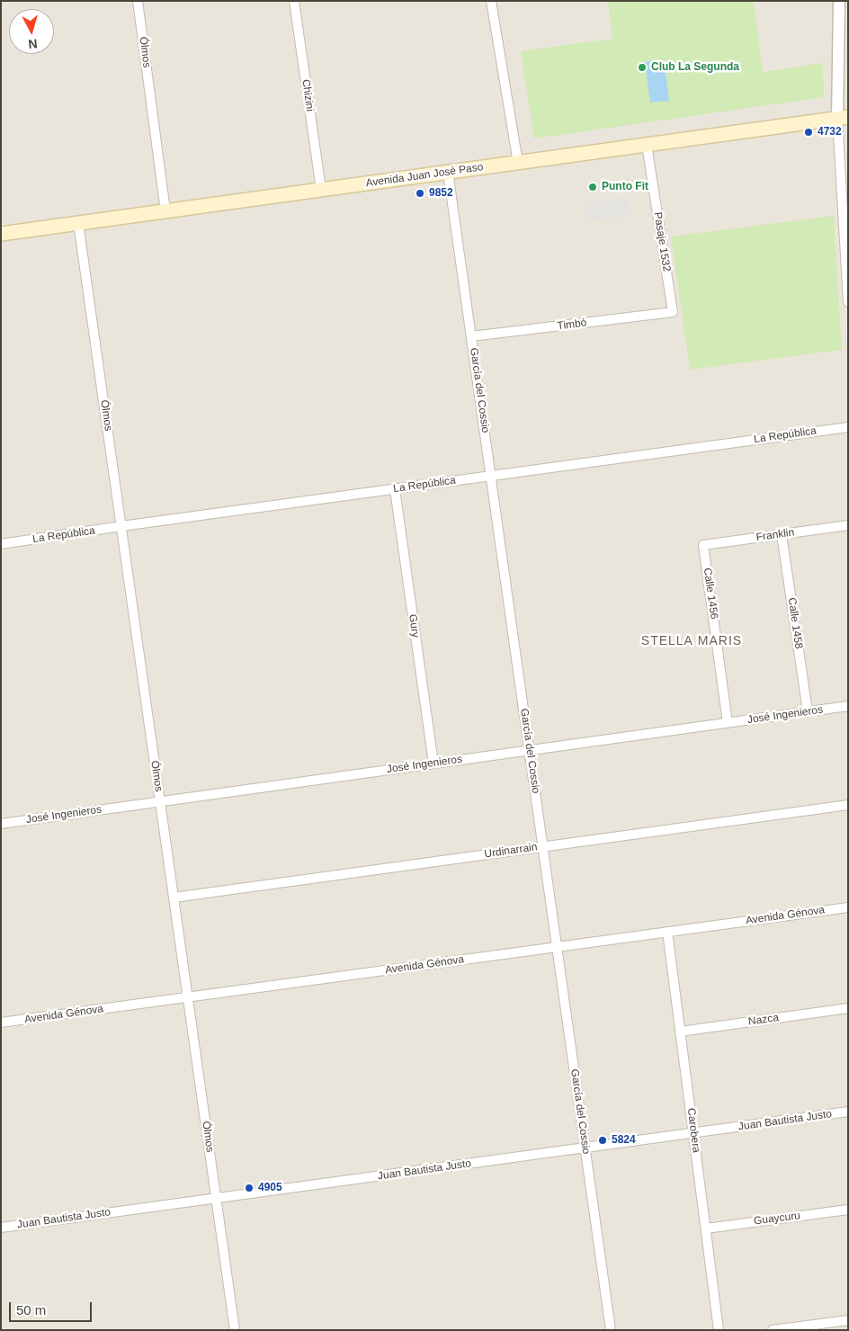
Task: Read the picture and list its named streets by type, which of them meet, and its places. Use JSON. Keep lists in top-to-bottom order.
{
  "streets": {
    "main road": ["Avenida Juan José Paso"],
    "street": [
      "Ólmos",
      "Chizini",
      "Pasaje 1532",
      "Timbó",
      "García del Cossio",
      "La República",
      "Franklin",
      "Calle 1456",
      "Calle 1458",
      "Gury",
      "José Ingenieros",
      "Urdinarrain",
      "Avenida Génova",
      "Nazca",
      "Juan Bautista Justo",
      "Carobera",
      "Guaycuru"
    ]
  },
  "crossings": [
    ["Ólmos", "Avenida Juan José Paso"],
    ["Ólmos", "La República"],
    ["Ólmos", "José Ingenieros"],
    ["Ólmos", "Urdinarrain"],
    ["Ólmos", "Avenida Génova"],
    ["Ólmos", "Juan Bautista Justo"],
    ["Chizini", "Avenida Juan José Paso"],
    ["Avenida Juan José Paso", "Pasaje 1532"],
    ["Avenida Juan José Paso", "García del Cossio"],
    ["Pasaje 1532", "Timbó"],
    ["Timbó", "García del Cossio"],
    ["García del Cossio", "La República"],
    ["García del Cossio", "José Ingenieros"],
    ["García del Cossio", "Urdinarrain"],
    ["García del Cossio", "Avenida Génova"],
    ["García del Cossio", "Juan Bautista Justo"],
    ["La República", "Gury"],
    ["Franklin", "Calle 1456"],
    ["Franklin", "Calle 1458"],
    ["Calle 1456", "José Ingenieros"],
    ["Calle 1458", "José Ingenieros"],
    ["Gury", "José Ingenieros"],
    ["Avenida Génova", "Carobera"],
    ["Nazca", "Carobera"],
    ["Juan Bautista Justo", "Carobera"],
    ["Carobera", "Guaycuru"]
  ],
  "districts": ["STELLA MARIS"],
  "places": [
    "Club La Segunda",
    "4732",
    "Punto Fit",
    "9852",
    "5824",
    "4905"
  ],
  "scale_bar": "50 m",
  "north": "bottom"
}
